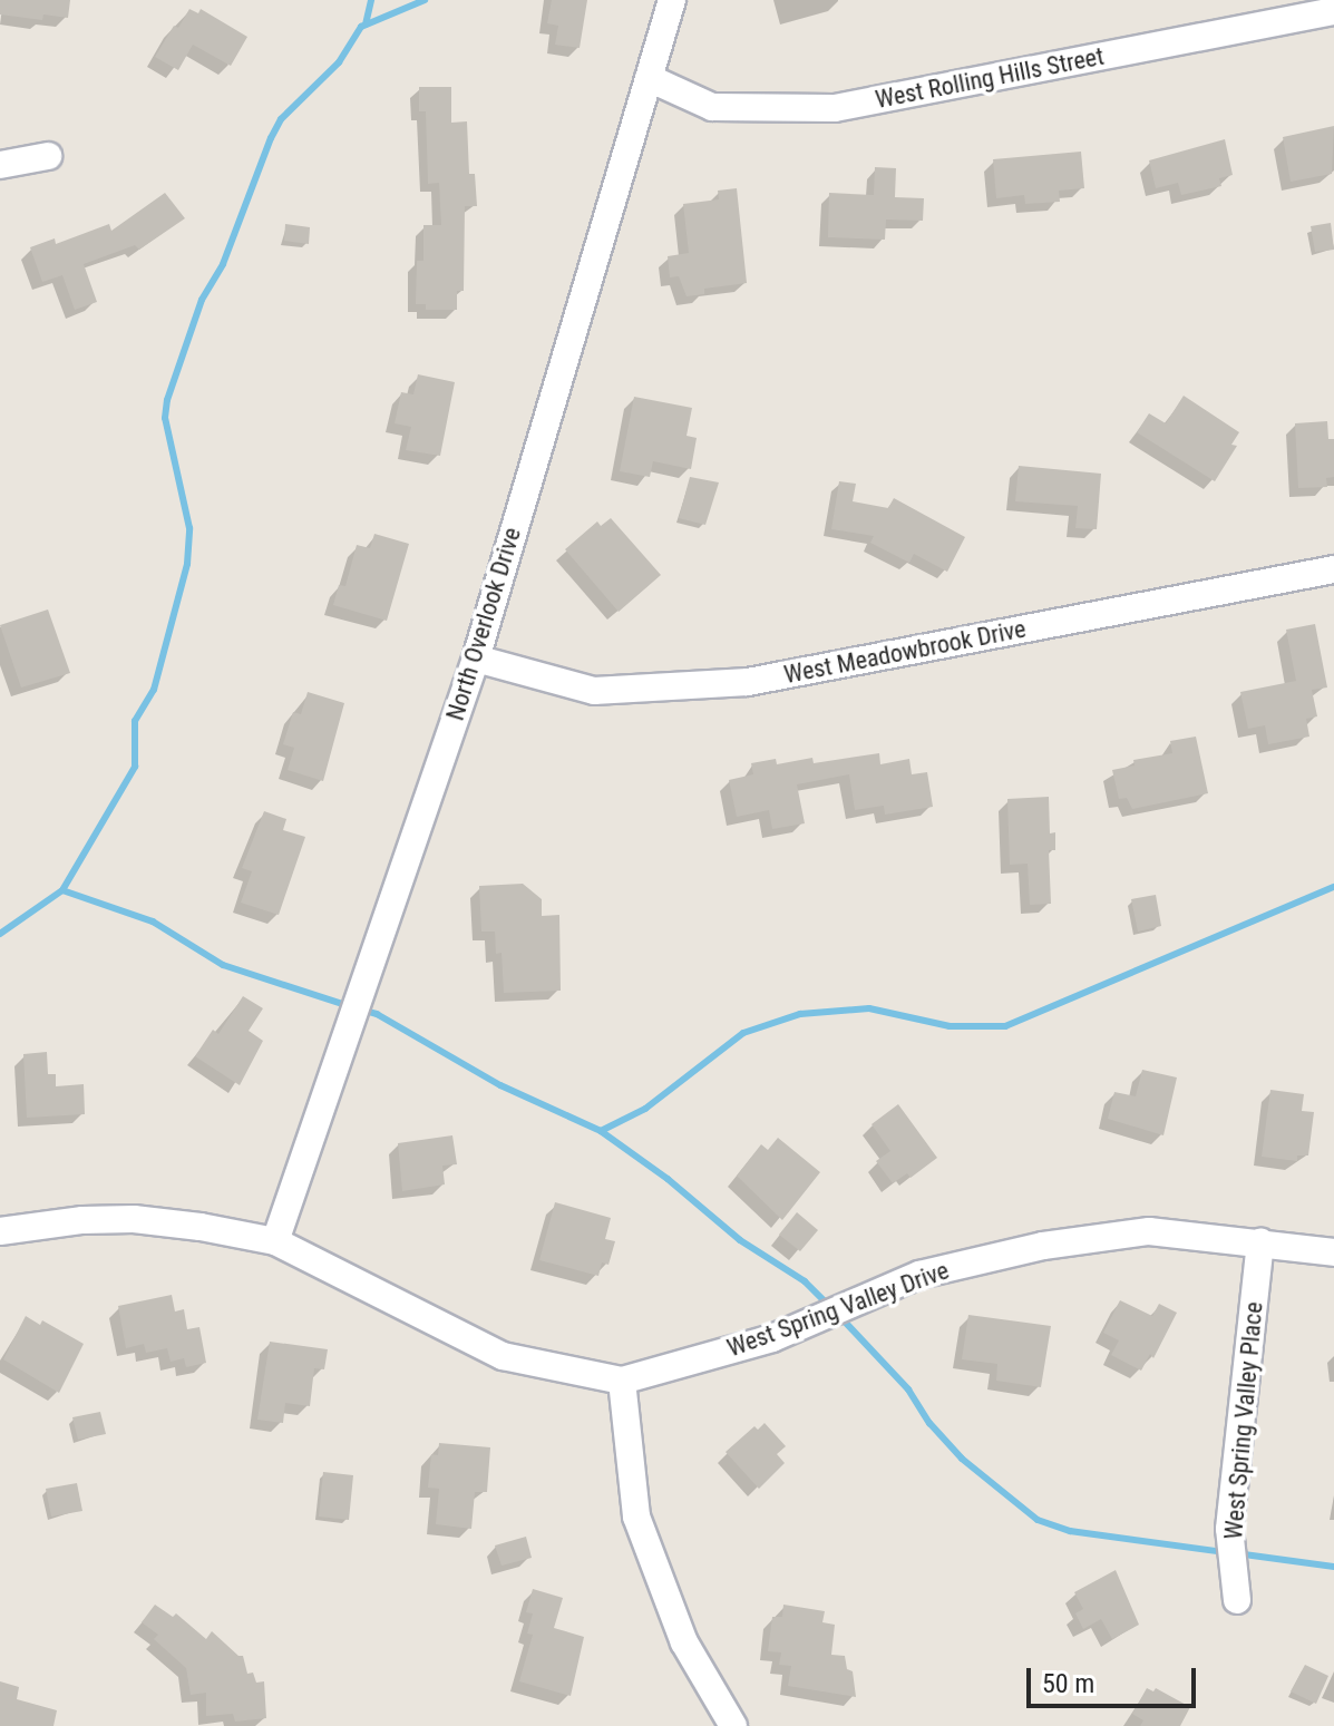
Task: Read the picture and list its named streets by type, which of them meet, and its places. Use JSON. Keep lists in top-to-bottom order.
{
  "streets": {
    "street": [
      "West Rolling Hills Street",
      "North Overlook Drive",
      "West Meadowbrook Drive",
      "West Spring Valley Drive",
      "West Spring Valley Place"
    ]
  },
  "crossings": [
    ["West Rolling Hills Street", "North Overlook Drive"],
    ["North Overlook Drive", "West Meadowbrook Drive"],
    ["North Overlook Drive", "West Spring Valley Drive"],
    ["West Spring Valley Drive", "West Spring Valley Place"]
  ],
  "scale_bar": "50 m"
}
